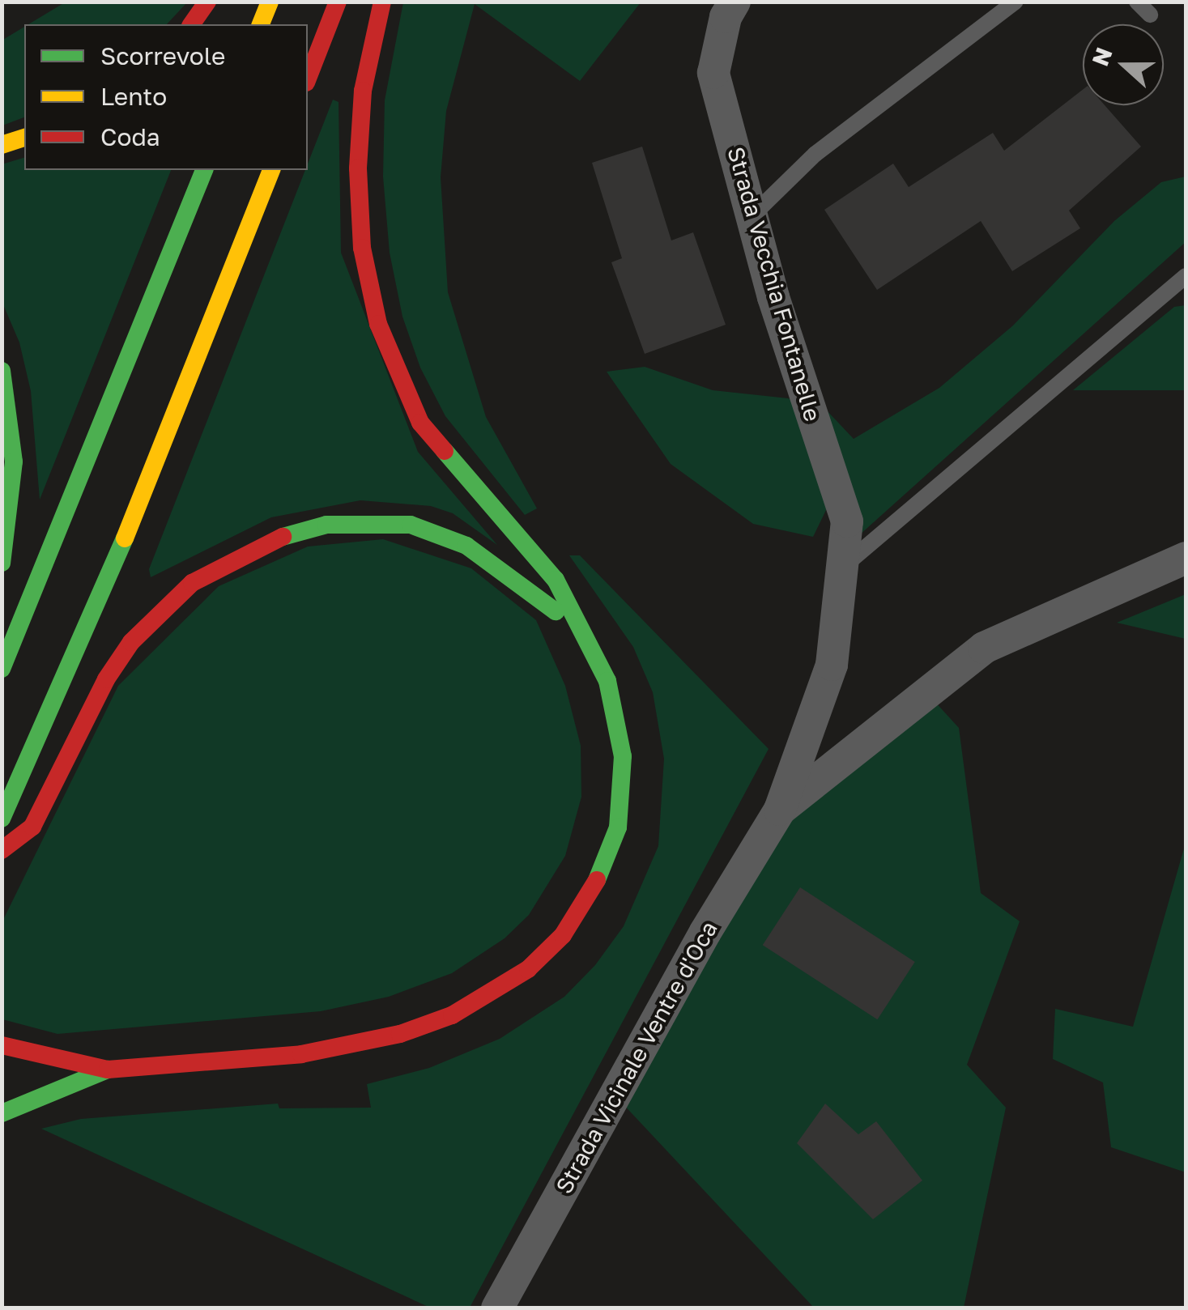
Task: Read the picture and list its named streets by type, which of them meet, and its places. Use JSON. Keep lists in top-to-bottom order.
{
  "streets": {
    "street": ["Strada Vecchia Fontanelle", "Strada Vicinale Ventre d'Oca"]
  },
  "crossings": [
    ["Strada Vecchia Fontanelle", "Strada Vicinale Ventre d'Oca"]
  ],
  "legend": ["Scorrevole", "Lento", "Coda"],
  "north": "left"
}
